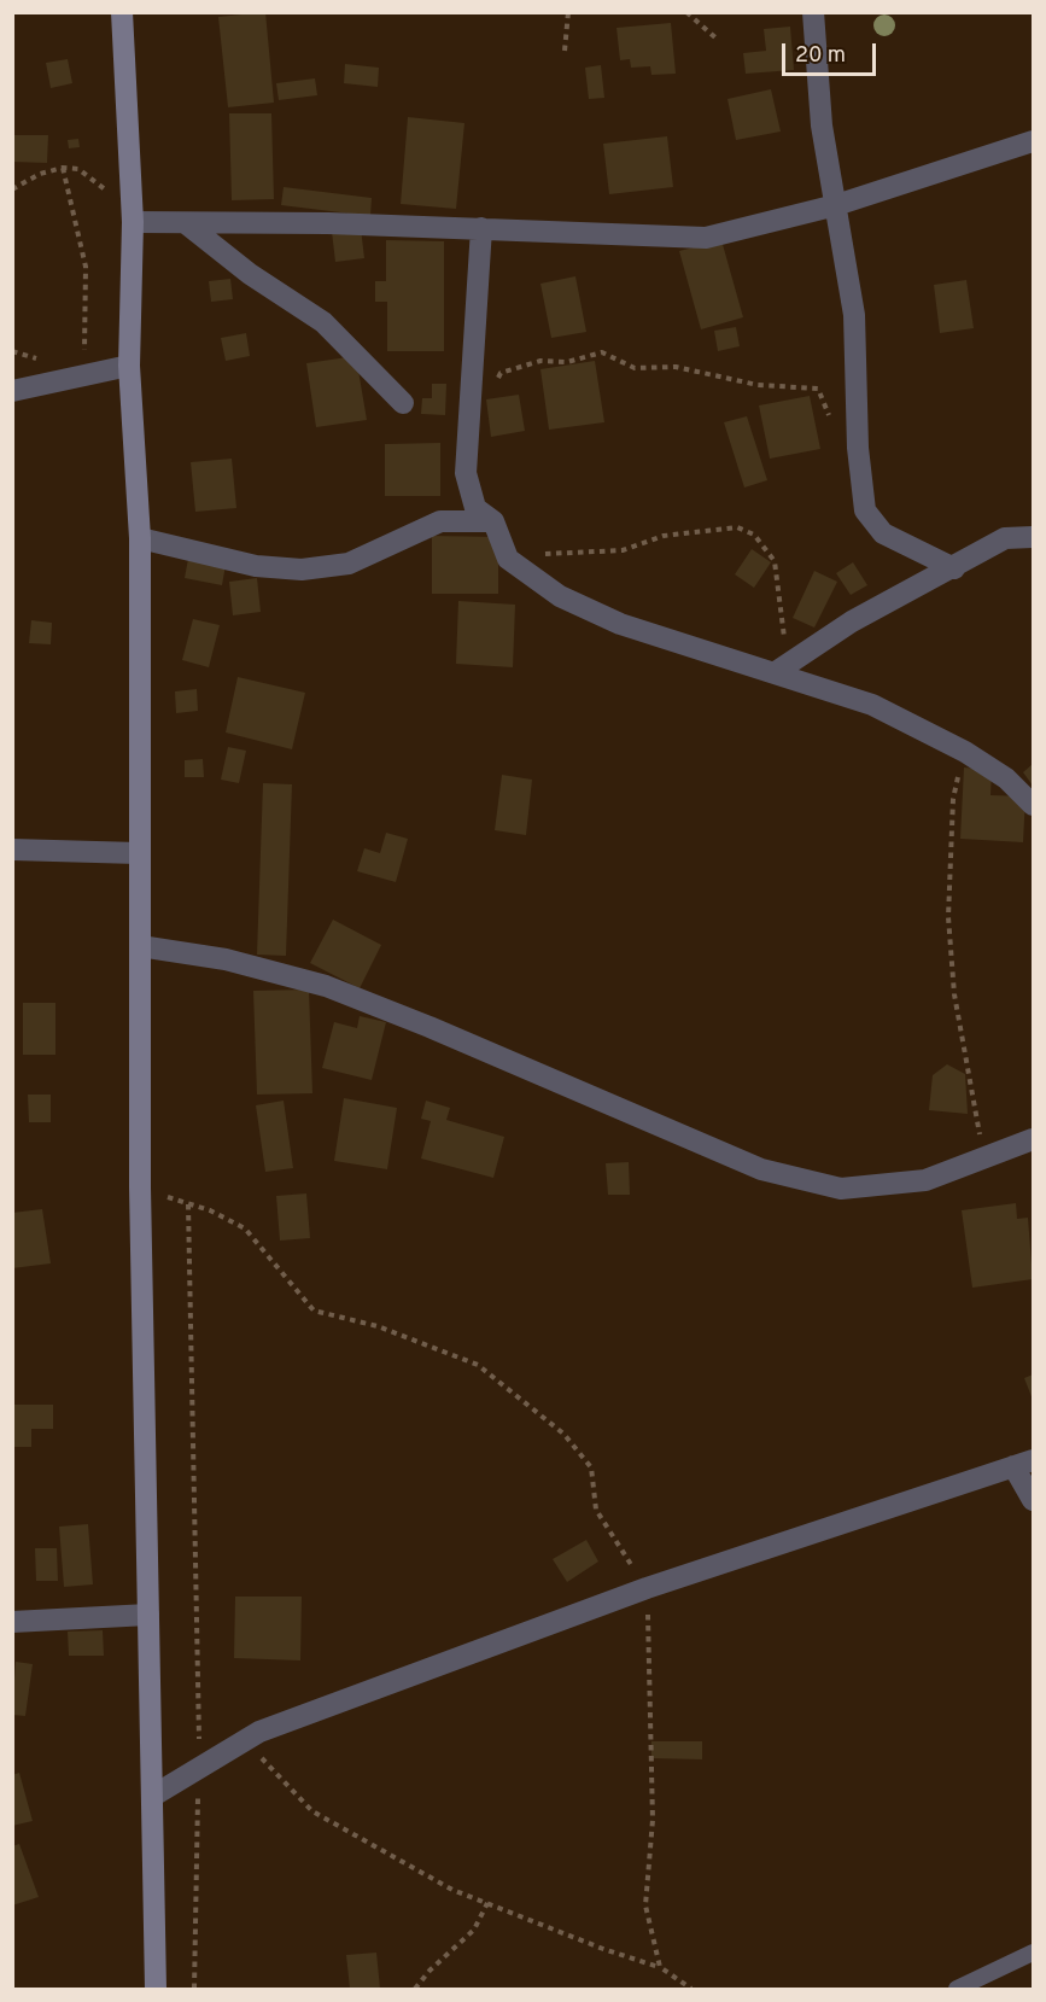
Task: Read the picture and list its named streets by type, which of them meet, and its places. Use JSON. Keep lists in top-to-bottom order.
{
  "scale_bar": "20 m"
}
